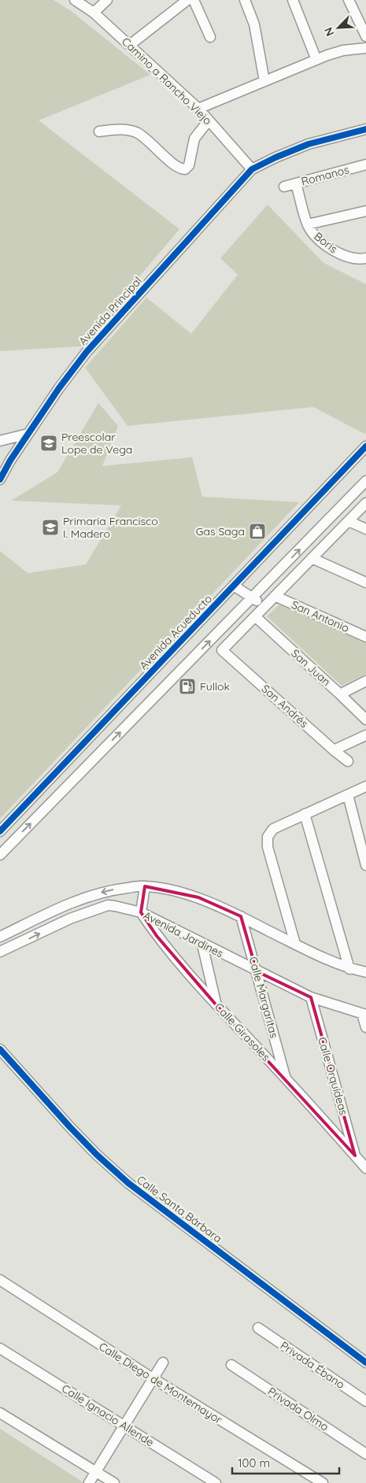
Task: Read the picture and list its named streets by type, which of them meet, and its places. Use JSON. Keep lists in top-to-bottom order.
{
  "streets": {
    "street": [
      "Camino a Rancho Viejo",
      "Romanos",
      "Boris",
      "Avenida Principal",
      "San Antonio",
      "Avenida Acueducto",
      "San Juan",
      "San Andrés",
      "Avenida Jardines",
      "Calle Margaritas",
      "Calle Girasoles",
      "Calle Orquídeas",
      "Calle Santa Bárbara",
      "Privada Ébano",
      "Calle Diego de Montemayor",
      "Privada Olmo",
      "Calle Ignacio Allende"
    ]
  },
  "crossings": [
    ["Camino a Rancho Viejo", "Avenida Principal"],
    ["Romanos", "Boris"],
    ["San Juan", "San Andrés"],
    ["Avenida Jardines", "Calle Margaritas"],
    ["Avenida Jardines", "Calle Girasoles"],
    ["Avenida Jardines", "Calle Orquídeas"],
    ["Calle Margaritas", "Calle Girasoles"],
    ["Calle Girasoles", "Calle Orquídeas"]
  ],
  "places": {
    "school or university": ["Preescolar Lope de Vega", "Primaria Francisco I. Madero"],
    "shop": ["Gas Saga"],
    "fuel station": ["Fullok"]
  },
  "scale_bar": "100 m",
  "north": "bottom left"
}
